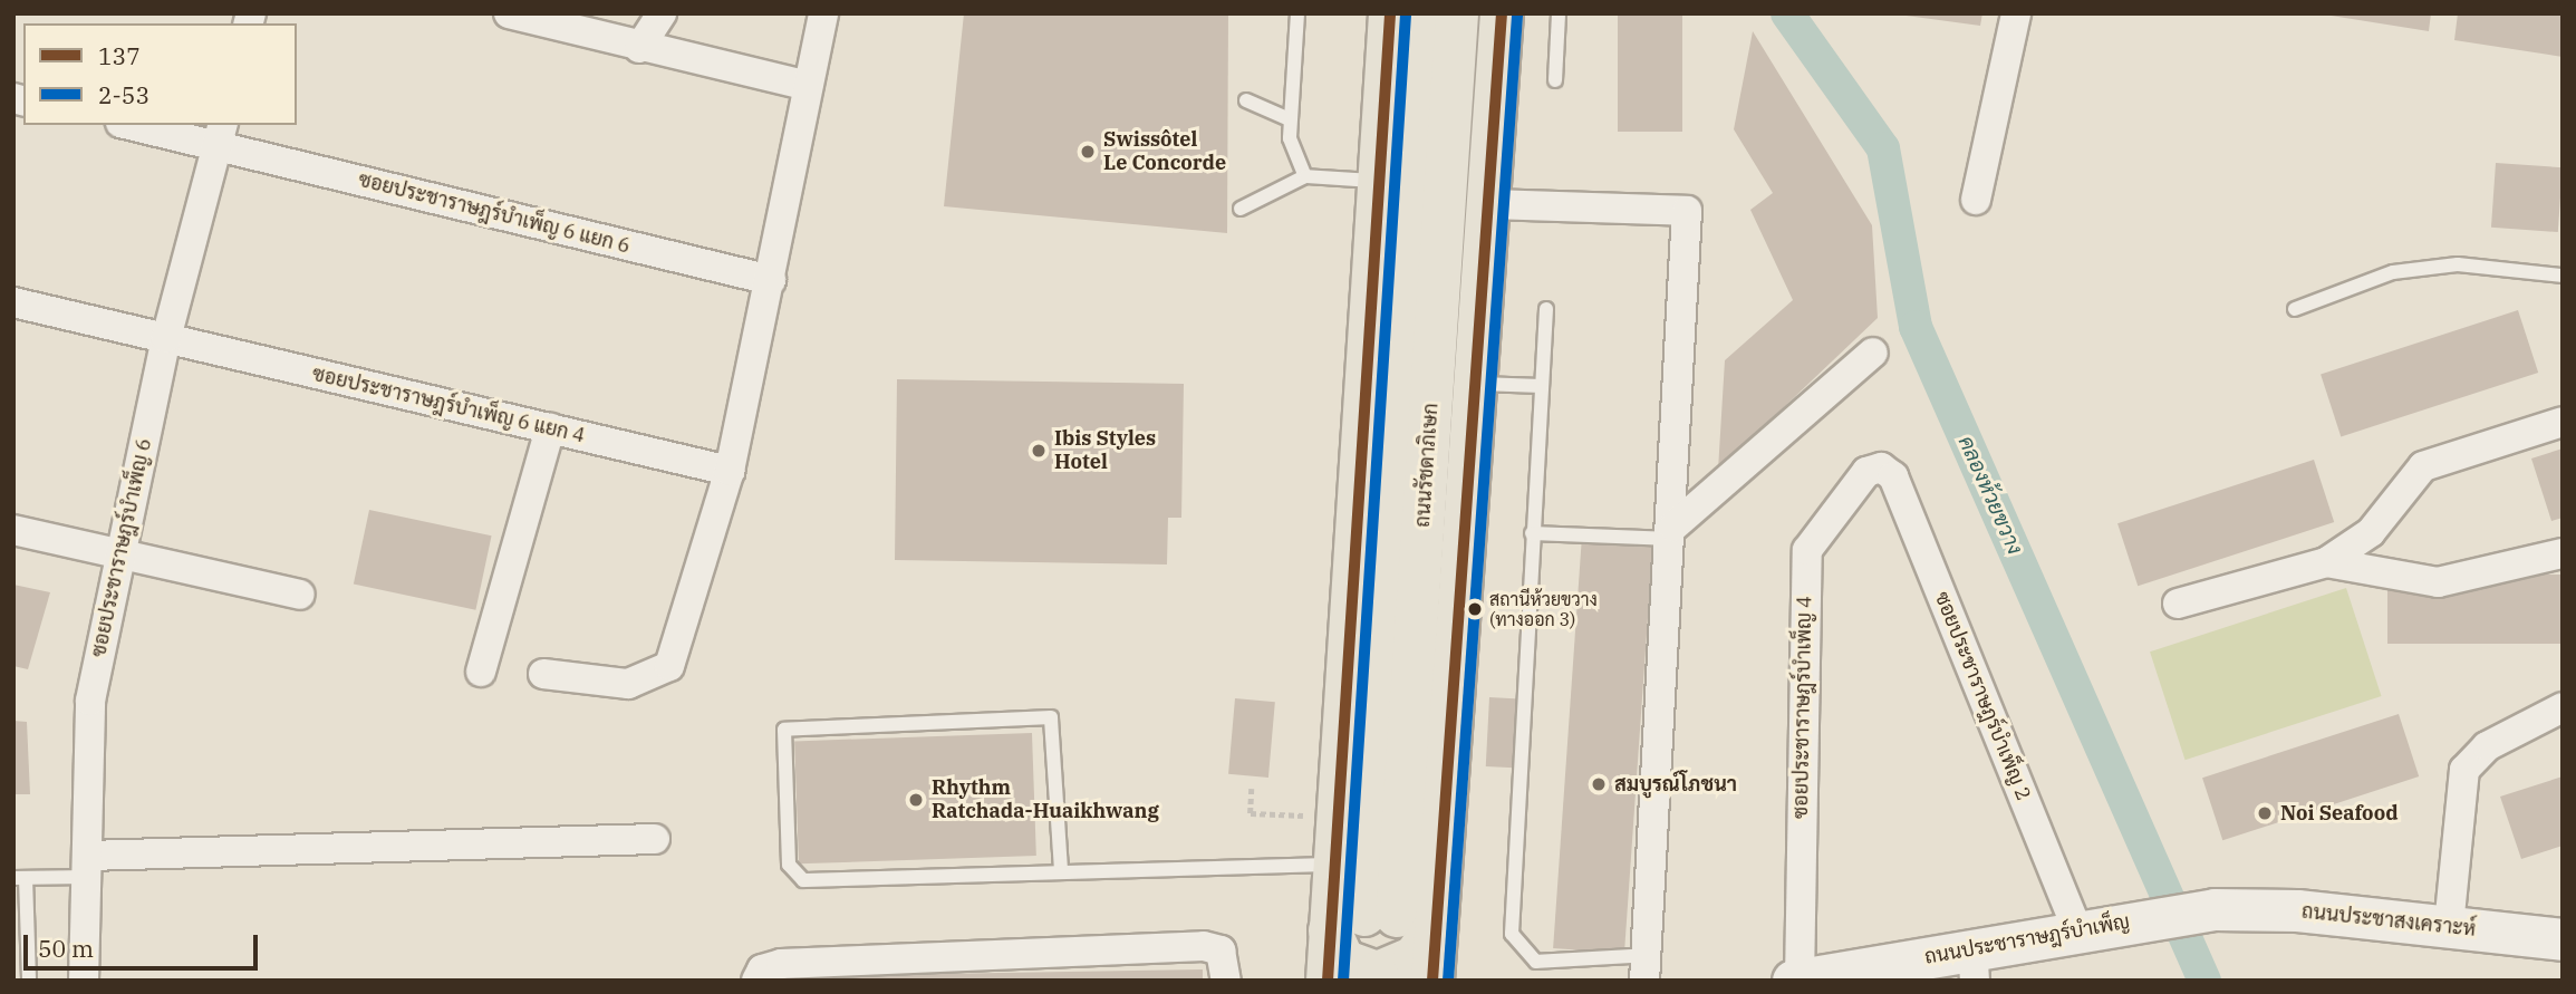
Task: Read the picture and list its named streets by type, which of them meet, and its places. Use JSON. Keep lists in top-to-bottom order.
{
  "streets": {
    "main road": ["ถนนรัชดาภิเษก", "ถนนประชาสงเคราะห์", "ถนนประชาราษฎร์บำเพ็ญ"],
    "street": [
      "ซอยประชาราษฎร์บำเพ็ญ 6 แยก 6",
      "ซอยประชาราษฎร์บำเพ็ญ 6 แยก 4",
      "ซอยประชาราษฎร์บำเพ็ญ 6",
      "ซอยประชาราษฎร์บำเพ็ญ 2",
      "ซอยประชาราษฎร์บำเพ็ญ 4"
    ]
  },
  "crossings": [
    ["ซอยประชาราษฎร์บำเพ็ญ 6 แยก 6", "ซอยประชาราษฎร์บำเพ็ญ 6"],
    ["ซอยประชาราษฎร์บำเพ็ญ 6 แยก 4", "ซอยประชาราษฎร์บำเพ็ญ 6"],
    ["ซอยประชาราษฎร์บำเพ็ญ 2", "ซอยประชาราษฎร์บำเพ็ญ 4"],
    ["ซอยประชาราษฎร์บำเพ็ญ 2", "ถนนประชาราษฎร์บำเพ็ญ"],
    ["ซอยประชาราษฎร์บำเพ็ญ 4", "ถนนประชาราษฎร์บำเพ็ญ"],
    ["ถนนประชาสงเคราะห์", "ถนนประชาราษฎร์บำเพ็ญ"]
  ],
  "water": ["คลองห้วยขวาง"],
  "places": [
    "Swissôtel Le Concorde",
    "Ibis Styles Hotel",
    "สถานีห้วยขวาง (ทางออก 3)",
    "สมบูรณ์โภชนา",
    "Rhythm Ratchada-Huaikhwang",
    "Noi Seafood"
  ],
  "lines": ["transit line 137", "transit line 2-53"],
  "legend": ["137", "2-53"],
  "scale_bar": "50 m"
}
